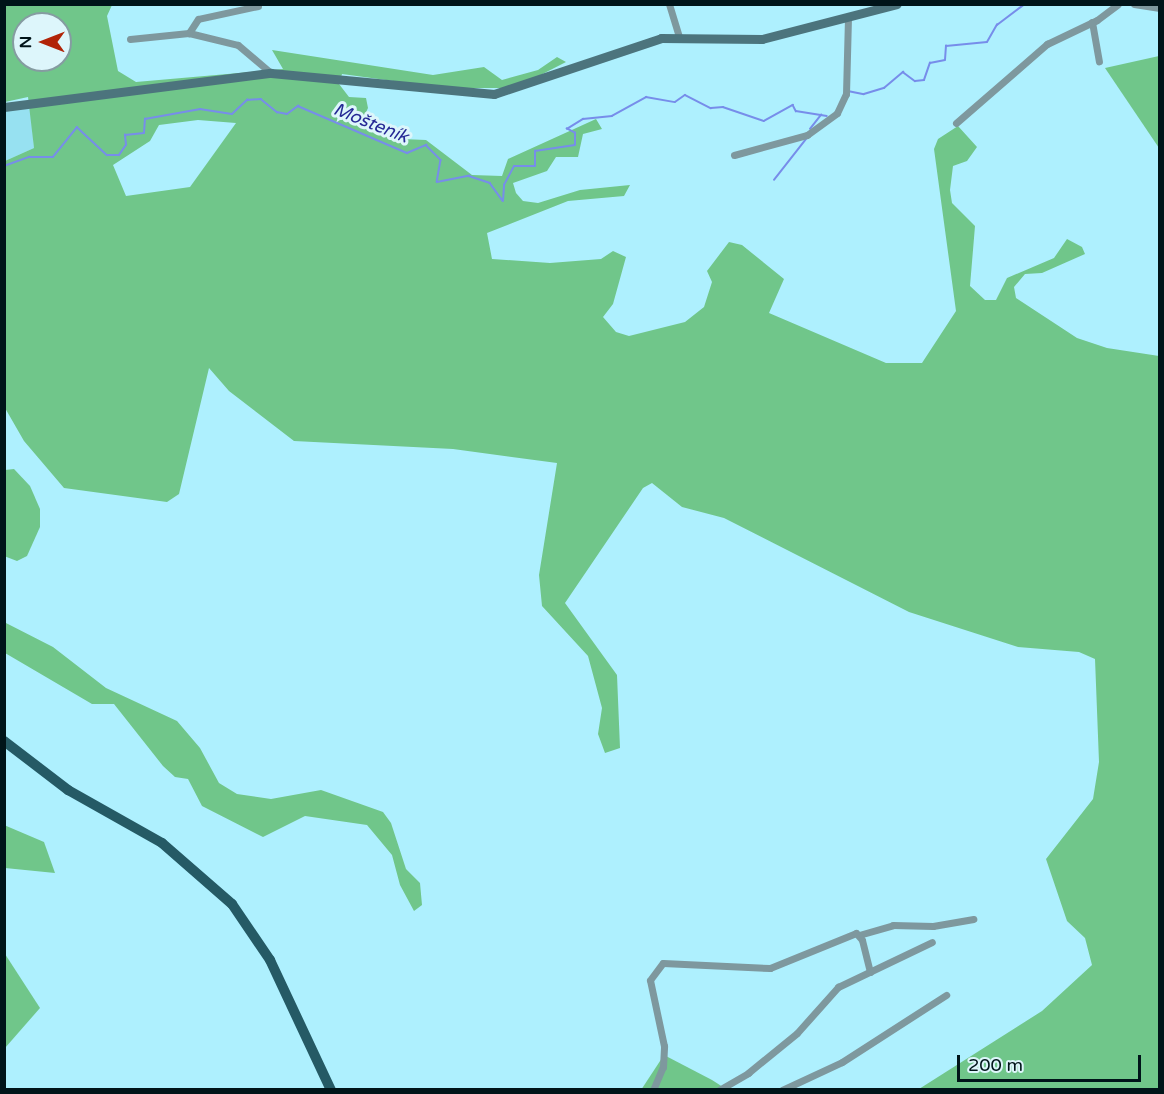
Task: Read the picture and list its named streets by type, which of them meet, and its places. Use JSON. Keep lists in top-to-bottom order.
{
  "water": ["Mošteník"],
  "scale_bar": "200 m",
  "north": "left"
}
